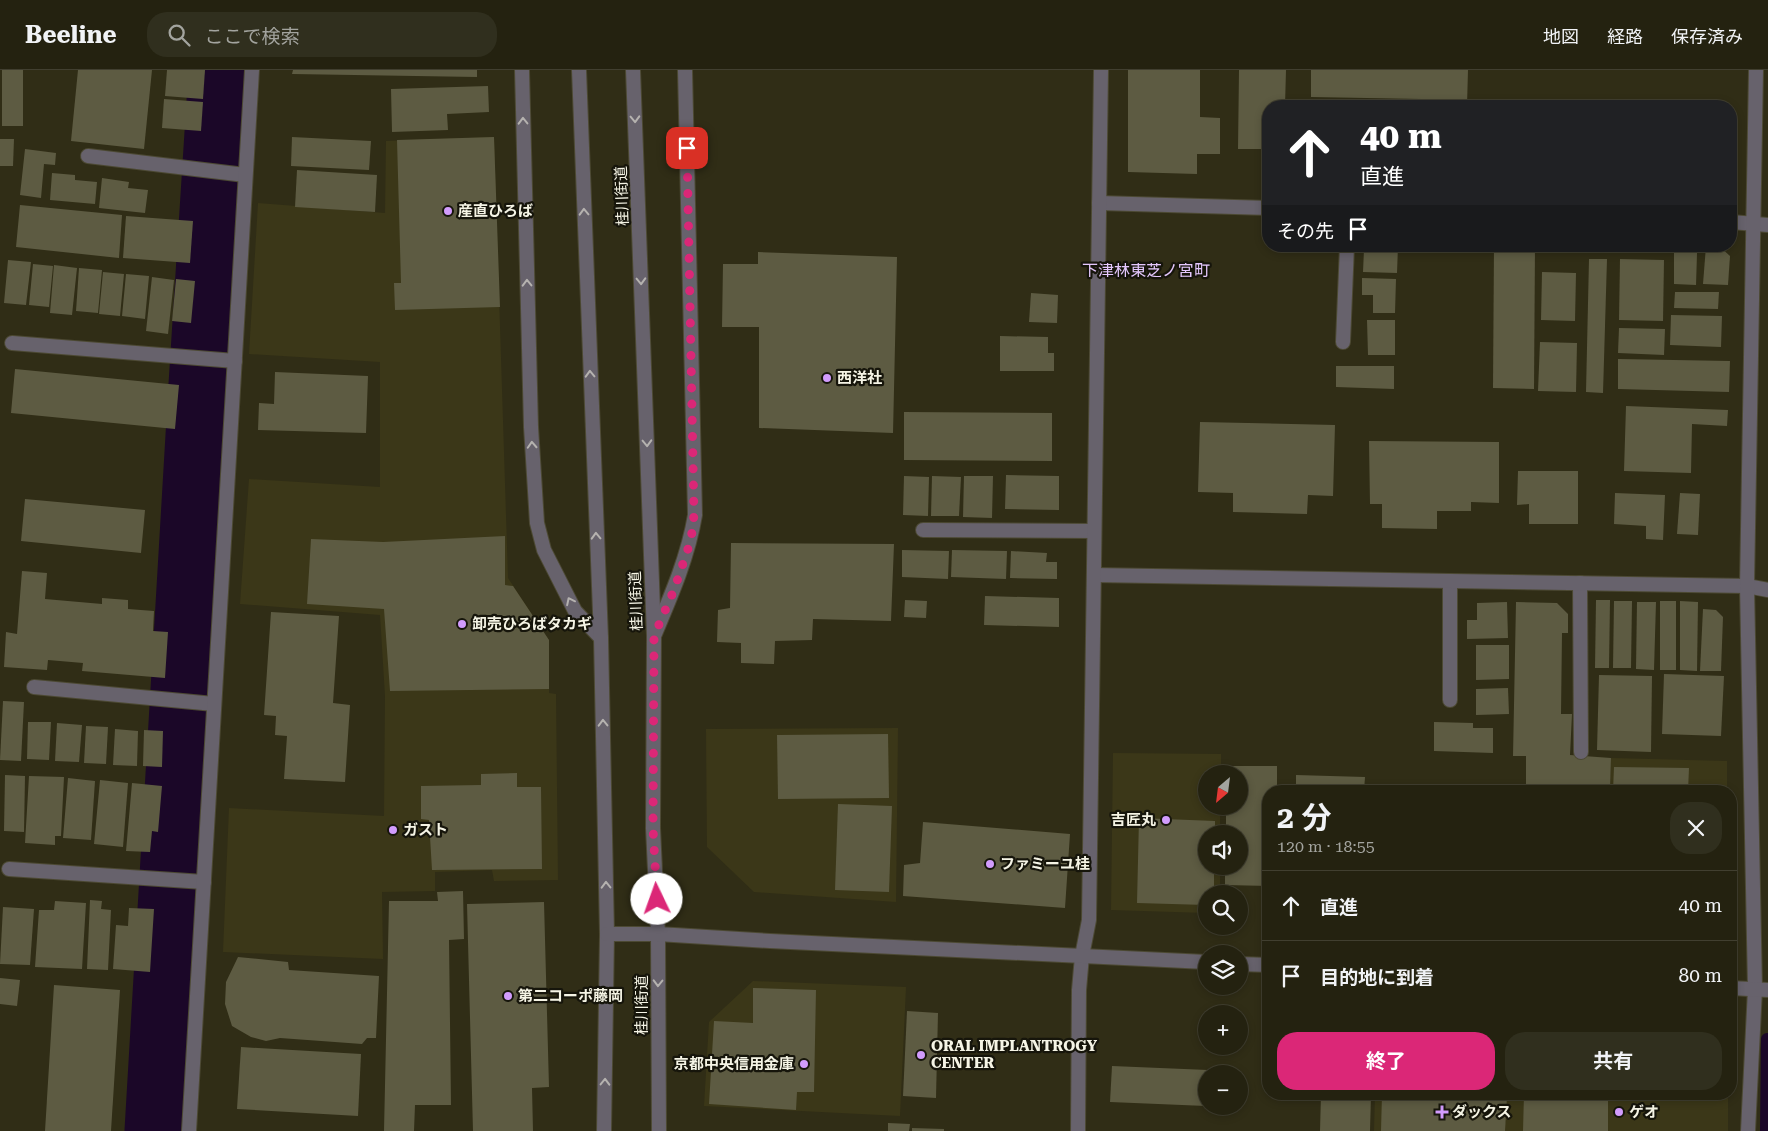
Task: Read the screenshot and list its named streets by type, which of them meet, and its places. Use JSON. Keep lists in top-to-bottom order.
{
  "streets": {
    "street": ["桂川街道"]
  },
  "districts": ["下津林東芝ノ宮町"],
  "places": {
    "other": [
      "産直ひろば",
      "西洋社",
      "卸売ひろばタカギ",
      "吉匠丸",
      "ガスト",
      "ファミーユ桂",
      "第二コーポ藤岡",
      "ORAL IMPLANTROGY CENTER",
      "京都中央信用金庫",
      "ゲオ"
    ],
    "health": ["ダックス"]
  },
  "north": "bottom left",
  "page": {
    "header": "Beeline",
    "search": "ここで検索",
    "nav": ["地図", "経路", "保存済み"],
    "turn": ["40 m", "直進"],
    "then": "その先",
    "map_buttons": ["+", "−"],
    "heading": ["2 分", "120 m · 18:55"],
    "list": [
      {
        "name": "直進",
        "value": "40 m"
      },
      {
        "name": "目的地に到着",
        "value": "80 m"
      }
    ],
    "buttons": ["終了", "共有"]
  }
}
